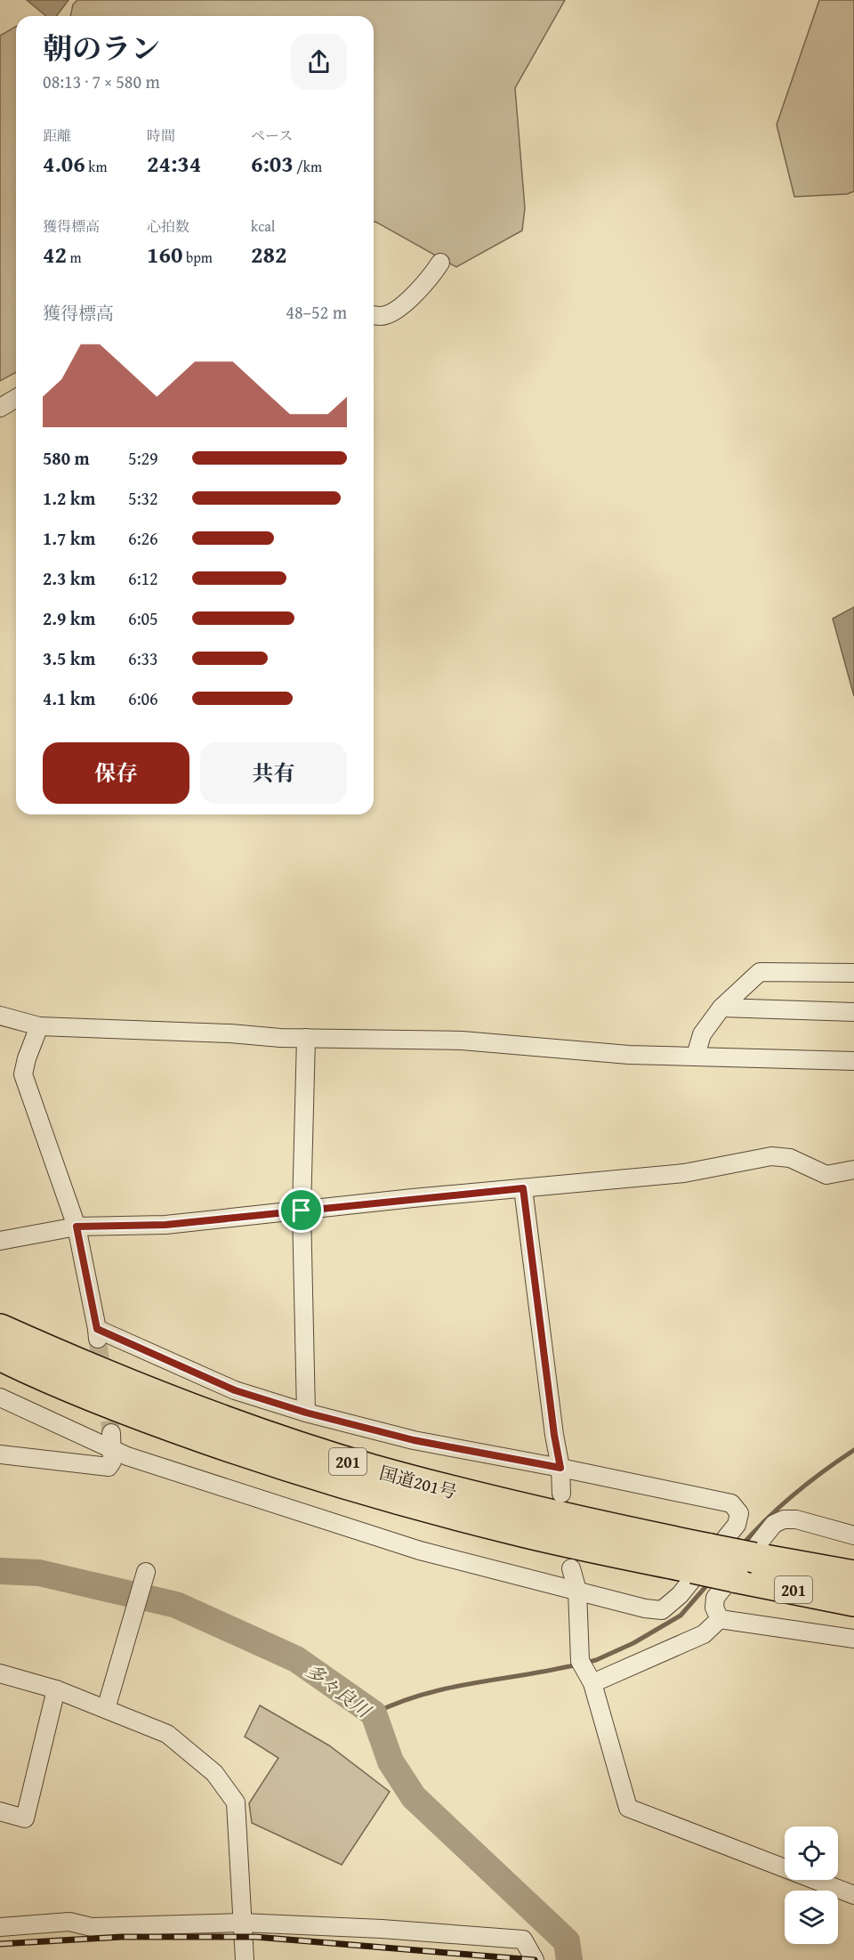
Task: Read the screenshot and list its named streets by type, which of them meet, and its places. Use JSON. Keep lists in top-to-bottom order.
{
  "streets": {
    "highway": ["201", "国道201号"]
  },
  "water": ["多々良川"],
  "page": {
    "heading": ["朝のラン", "08:13 · 7 × 580 m"],
    "stats": [
      ["距離", "4.06 km"],
      ["時間", "24:34"],
      ["ペース", "6:03 /km"],
      ["獲得標高", "42 m"],
      ["心拍数", "160 bpm"],
      ["kcal", "282"]
    ],
    "chart": ["獲得標高", "48–52 m"],
    "list": [
      {
        "name": "580 m",
        "note": "5:29"
      },
      {
        "name": "1.2 km",
        "note": "5:32"
      },
      {
        "name": "1.7 km",
        "note": "6:26"
      },
      {
        "name": "2.3 km",
        "note": "6:12"
      },
      {
        "name": "2.9 km",
        "note": "6:05"
      },
      {
        "name": "3.5 km",
        "note": "6:33"
      },
      {
        "name": "4.1 km",
        "note": "6:06"
      }
    ],
    "buttons": ["保存", "共有"]
  }
}
